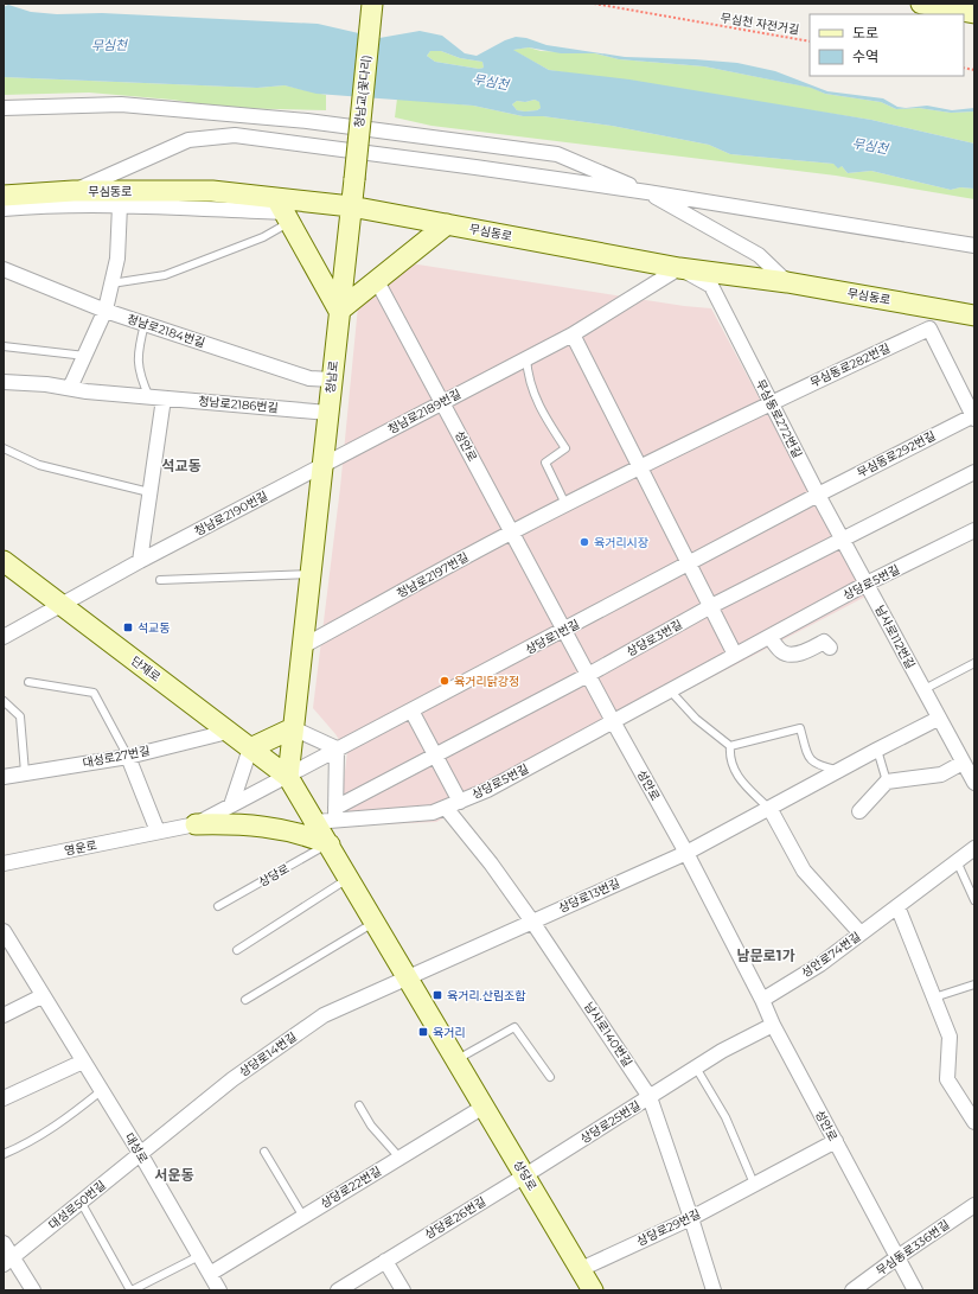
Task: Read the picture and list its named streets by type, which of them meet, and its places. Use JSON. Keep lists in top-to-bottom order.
{
  "streets": {
    "street": [
      "청남교(꽃다리)",
      "무심동로",
      "청남로2184번길",
      "무심동로282번길",
      "청남로",
      "청남로2186번길",
      "청남로2189번길",
      "무심동로272번길",
      "성안로",
      "무심동로292번길",
      "청남로2190번길",
      "청남로2197번길",
      "상당로5번길",
      "상당로1번길",
      "남사로112번길",
      "상당로3번길",
      "단재로",
      "대성로27번길",
      "영운로",
      "상당로",
      "상당로13번길",
      "성안로74번길",
      "남사로140번길",
      "상당로14번길",
      "상당로25번길",
      "대성로",
      "상당로22번길",
      "대성로50번길",
      "상당로26번길",
      "상당로29번길",
      "무심동로336번길"
    ],
    "path": ["무심천 자전거길"]
  },
  "crossings": [
    ["청남교(꽃다리)", "청남로"],
    ["무심동로", "청남로2184번길"],
    ["무심동로", "청남로"],
    ["무심동로", "청남로2189번길"],
    ["무심동로", "무심동로272번길"],
    ["청남로2184번길", "청남로"],
    ["무심동로282번길", "무심동로272번길"],
    ["무심동로282번길", "청남로2197번길"],
    ["청남로", "청남로2186번길"],
    ["청남로", "청남로2189번길"],
    ["청남로", "청남로2190번길"],
    ["청남로", "청남로2197번길"],
    ["청남로", "상당로1번길"],
    ["청남로", "단재로"],
    ["청남로", "영운로"],
    ["청남로", "상당로"],
    ["청남로2189번길", "무심동로272번길"],
    ["청남로2189번길", "성안로"],
    ["청남로2189번길", "청남로2190번길"],
    ["무심동로272번길", "무심동로292번길"],
    ["무심동로272번길", "청남로2197번길"],
    ["무심동로272번길", "상당로5번길"],
    ["무심동로272번길", "상당로1번길"],
    ["무심동로272번길", "남사로112번길"],
    ["무심동로272번길", "상당로3번길"],
    ["성안로", "청남로2197번길"],
    ["성안로", "상당로5번길"],
    ["성안로", "상당로1번길"],
    ["성안로", "상당로3번길"],
    ["성안로", "상당로13번길"],
    ["성안로", "성안로74번길"],
    ["성안로", "상당로25번길"],
    ["성안로", "상당로29번길"],
    ["성안로", "무심동로336번길"],
    ["무심동로292번길", "상당로1번길"],
    ["청남로2190번길", "단재로"],
    ["상당로5번길", "남사로112번길"],
    ["상당로5번길", "상당로3번길"],
    ["상당로5번길", "상당로"],
    ["상당로5번길", "남사로140번길"],
    ["상당로1번길", "단재로"],
    ["상당로1번길", "영운로"],
    ["상당로1번길", "상당로"],
    ["남사로112번길", "상당로13번길"],
    ["단재로", "대성로27번길"],
    ["단재로", "영운로"],
    ["단재로", "상당로"],
    ["영운로", "상당로"],
    ["상당로", "상당로13번길"],
    ["상당로", "상당로14번길"],
    ["상당로", "상당로25번길"],
    ["상당로", "상당로22번길"],
    ["상당로", "상당로26번길"],
    ["상당로", "상당로29번길"],
    ["상당로13번길", "남사로140번길"],
    ["상당로13번길", "상당로14번길"],
    ["남사로140번길", "상당로25번길"],
    ["남사로140번길", "상당로29번길"],
    ["상당로14번길", "대성로"],
    ["상당로14번길", "대성로50번길"],
    ["상당로25번길", "상당로26번길"],
    ["대성로", "상당로22번길"],
    ["대성로", "대성로50번길"]
  ],
  "districts": ["석교동", "남문로1가", "서운동"],
  "water": ["무심천"],
  "places": {
    "other": ["육거리시장", "육거리닭강정"],
    "transit": ["석교동", "육거리.산림조합", "육거리"]
  },
  "legend": ["도로", "수역"]
}
